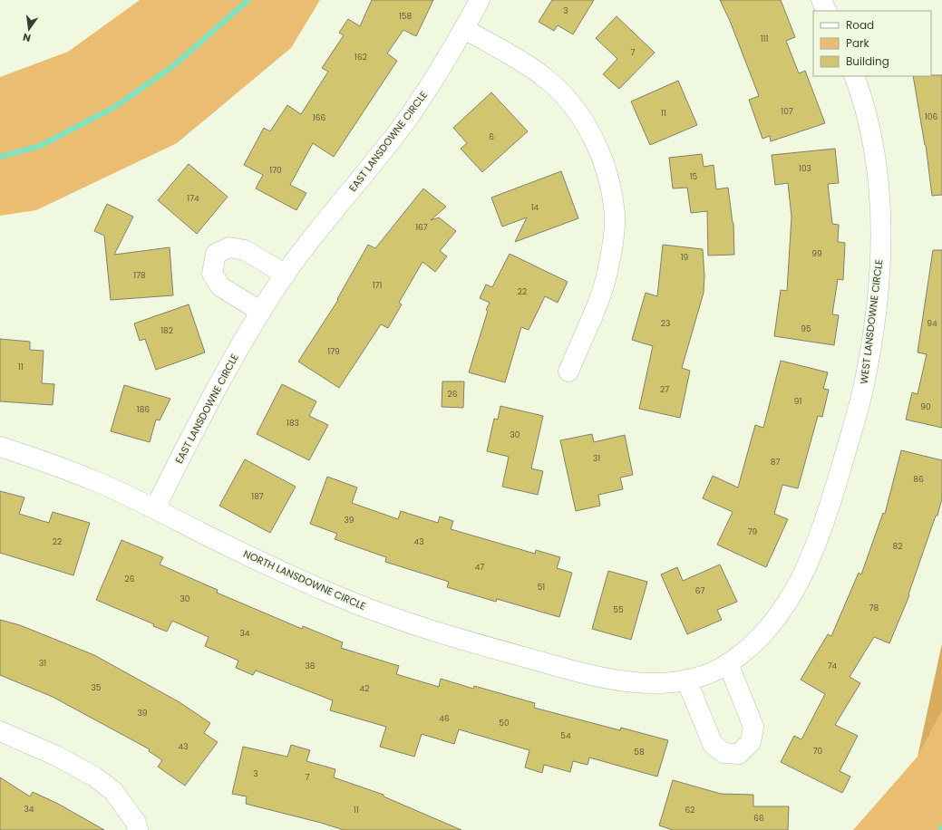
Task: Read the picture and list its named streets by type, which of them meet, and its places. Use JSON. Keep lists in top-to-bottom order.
{
  "streets": {
    "street": ["EAST LANSDOWNE CIRCLE", "WEST LANSDOWNE CIRCLE", "NORTH LANSDOWNE CIRCLE"]
  },
  "crossings": [
    ["EAST LANSDOWNE CIRCLE", "NORTH LANSDOWNE CIRCLE"],
    ["WEST LANSDOWNE CIRCLE", "NORTH LANSDOWNE CIRCLE"]
  ],
  "house_numbers": [
    "3",
    "158",
    "111",
    "7",
    "162",
    "107",
    "11",
    "106",
    "166",
    "6",
    "103",
    "170",
    "15",
    "174",
    "14",
    "167",
    "99",
    "19",
    "178",
    "171",
    "22",
    "23",
    "94",
    "95",
    "182",
    "179",
    "11",
    "27",
    "26",
    "91",
    "90",
    "186",
    "183",
    "30",
    "31",
    "87",
    "86",
    "187",
    "39",
    "79",
    "22",
    "43",
    "82",
    "47",
    "26",
    "51",
    "67",
    "30",
    "78",
    "55",
    "34",
    "31",
    "38",
    "74",
    "35",
    "42",
    "39",
    "46",
    "50",
    "54",
    "43",
    "70",
    "58",
    "3",
    "7",
    "34",
    "11",
    "62",
    "66"
  ],
  "legend": ["Road", "Park", "Building"],
  "north": "bottom"
}
